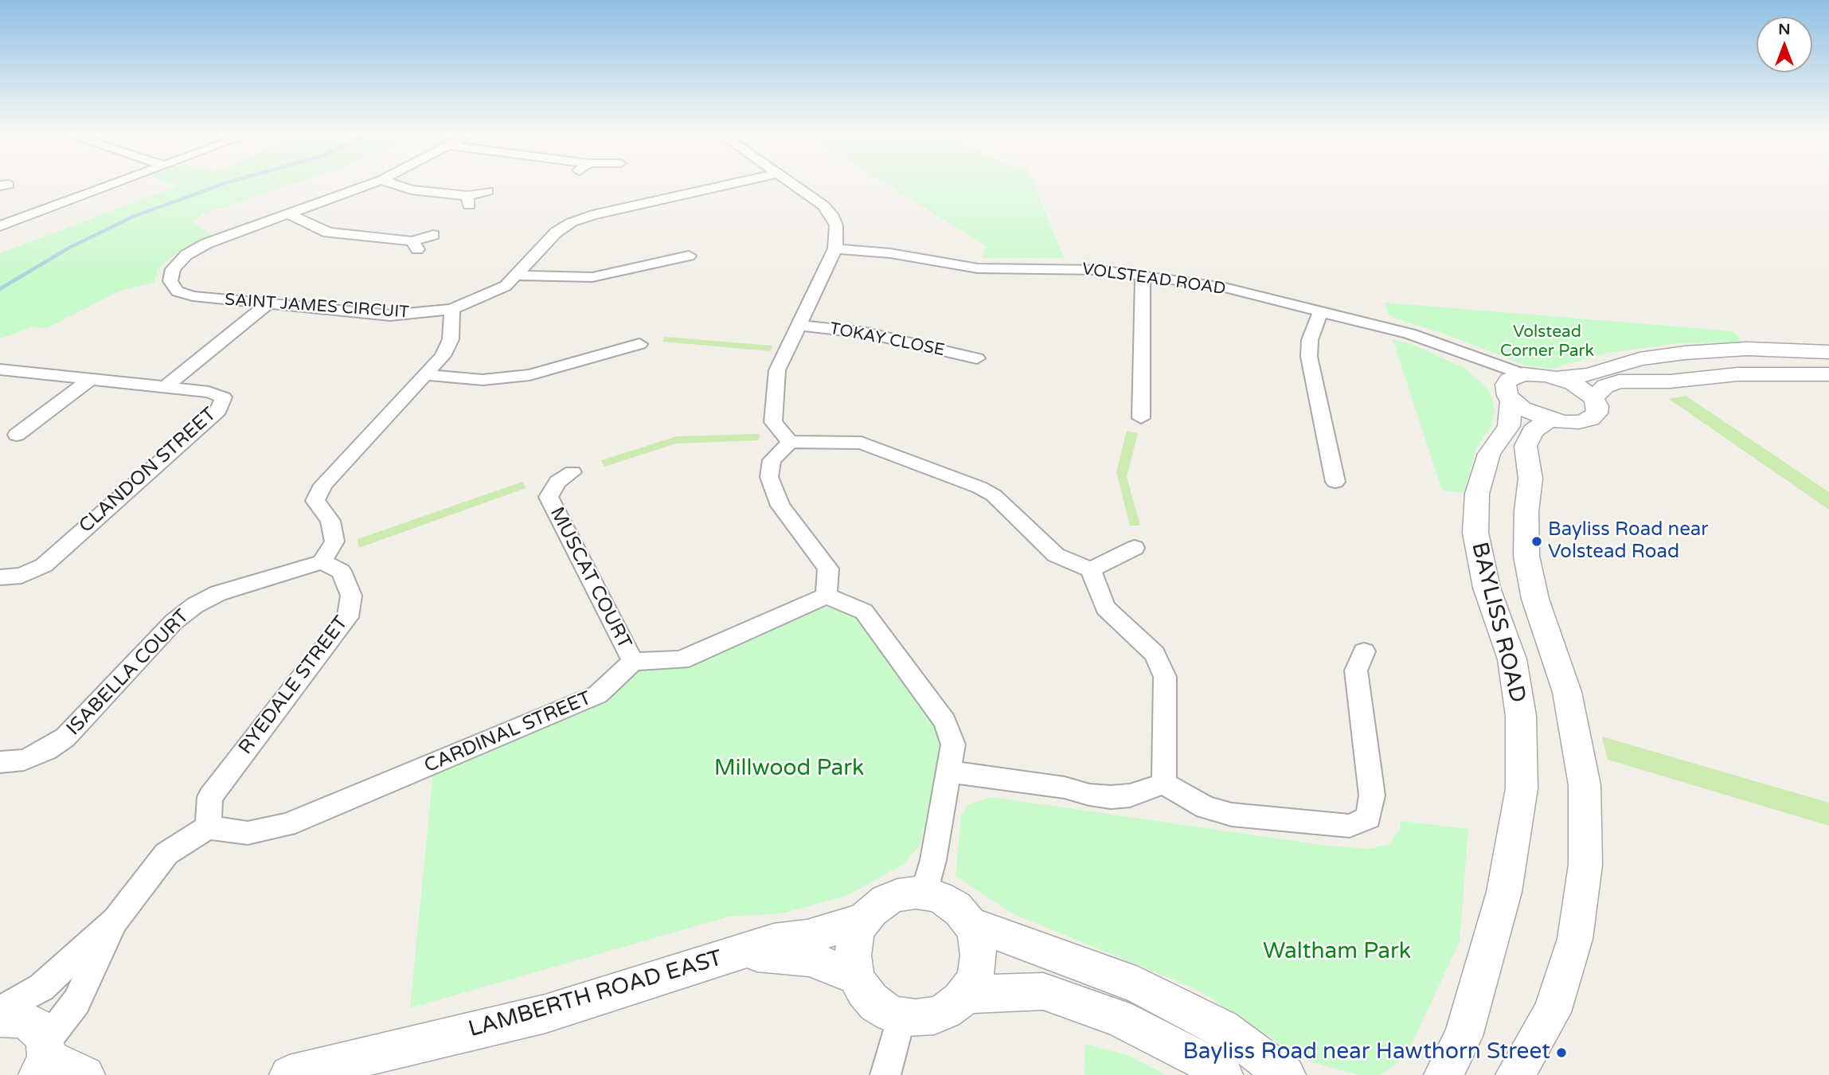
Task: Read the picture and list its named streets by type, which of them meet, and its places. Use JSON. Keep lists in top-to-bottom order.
{
  "streets": {
    "street": [
      "VOLSTEAD ROAD",
      "SAINT JAMES CIRCUIT",
      "TOKAY CLOSE",
      "CLANDON STREET",
      "MUSCAT COURT",
      "BAYLISS ROAD",
      "ISABELLA COURT",
      "RYEDALE STREET",
      "CARDINAL STREET",
      "LAMBERTH ROAD EAST"
    ]
  },
  "crossings": [
    ["VOLSTEAD ROAD", "BAYLISS ROAD"],
    ["MUSCAT COURT", "CARDINAL STREET"],
    ["ISABELLA COURT", "RYEDALE STREET"],
    ["RYEDALE STREET", "CARDINAL STREET"]
  ],
  "parks": ["Volstead Corner Park", "Millwood Park", "Waltham Park"],
  "places": ["Bayliss Road near Volstead Road", "Bayliss Road near Hawthorn Street"],
  "north": "top"
}
